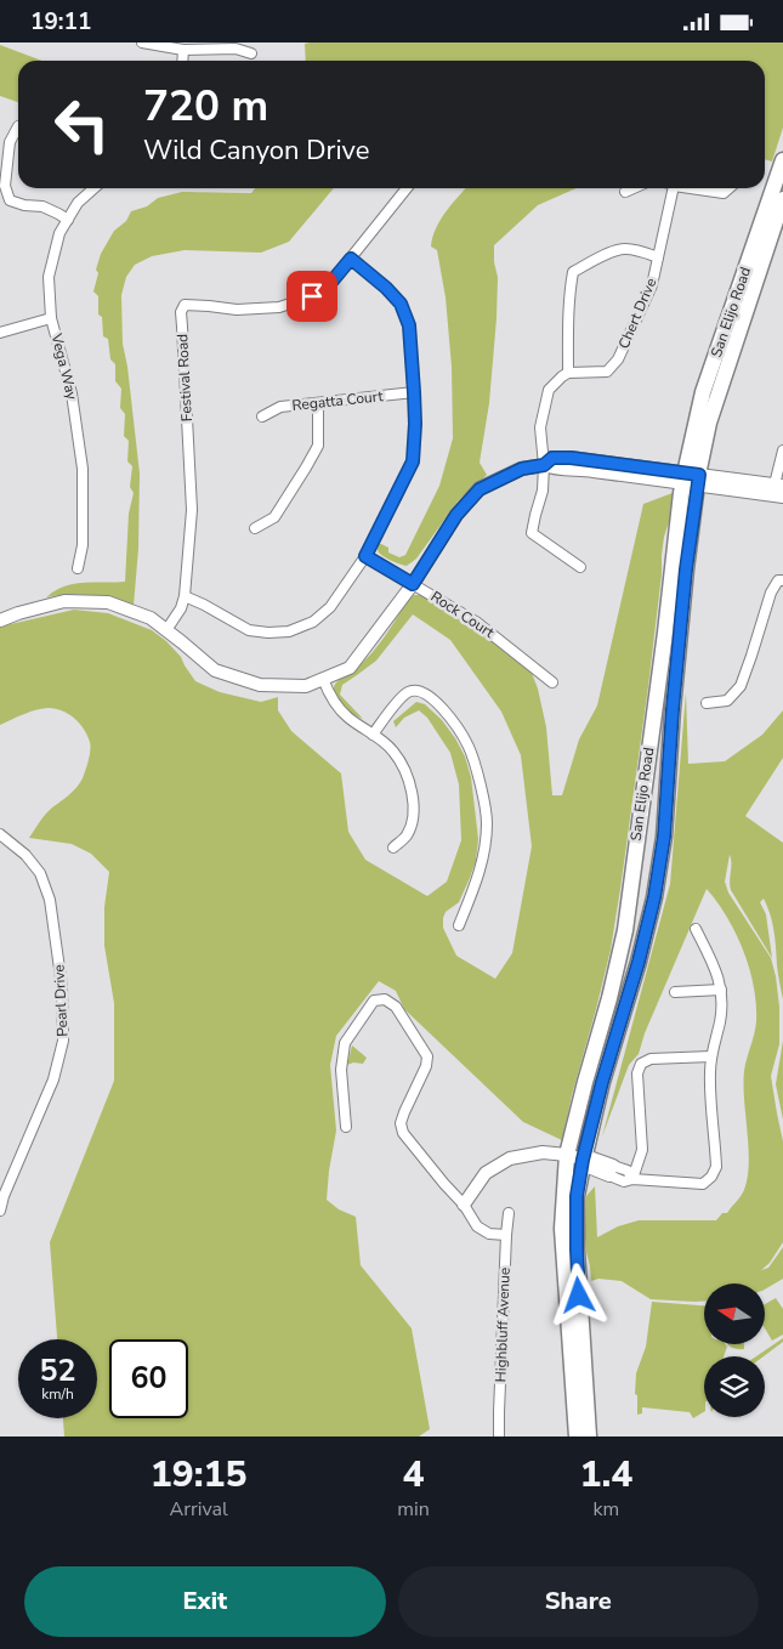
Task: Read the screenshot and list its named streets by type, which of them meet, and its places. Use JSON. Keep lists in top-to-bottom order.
{
  "streets": {
    "main road": ["San Elijo Road"],
    "street": [
      "Chert Drive",
      "Vega Way",
      "Festival Road",
      "Regatta Court",
      "Rock Court",
      "Pearl Drive",
      "Highbluff Avenue"
    ]
  },
  "north": "left",
  "page": {
    "status": "19:11",
    "turn": ["720 m", "Wild Canyon Drive"],
    "speed": "52 km/h",
    "limit": "60",
    "eta": [
      "19:15",
      "Arrival",
      "4",
      "min",
      "1.4",
      "km"
    ],
    "buttons": ["Exit", "Share"]
  }
}
